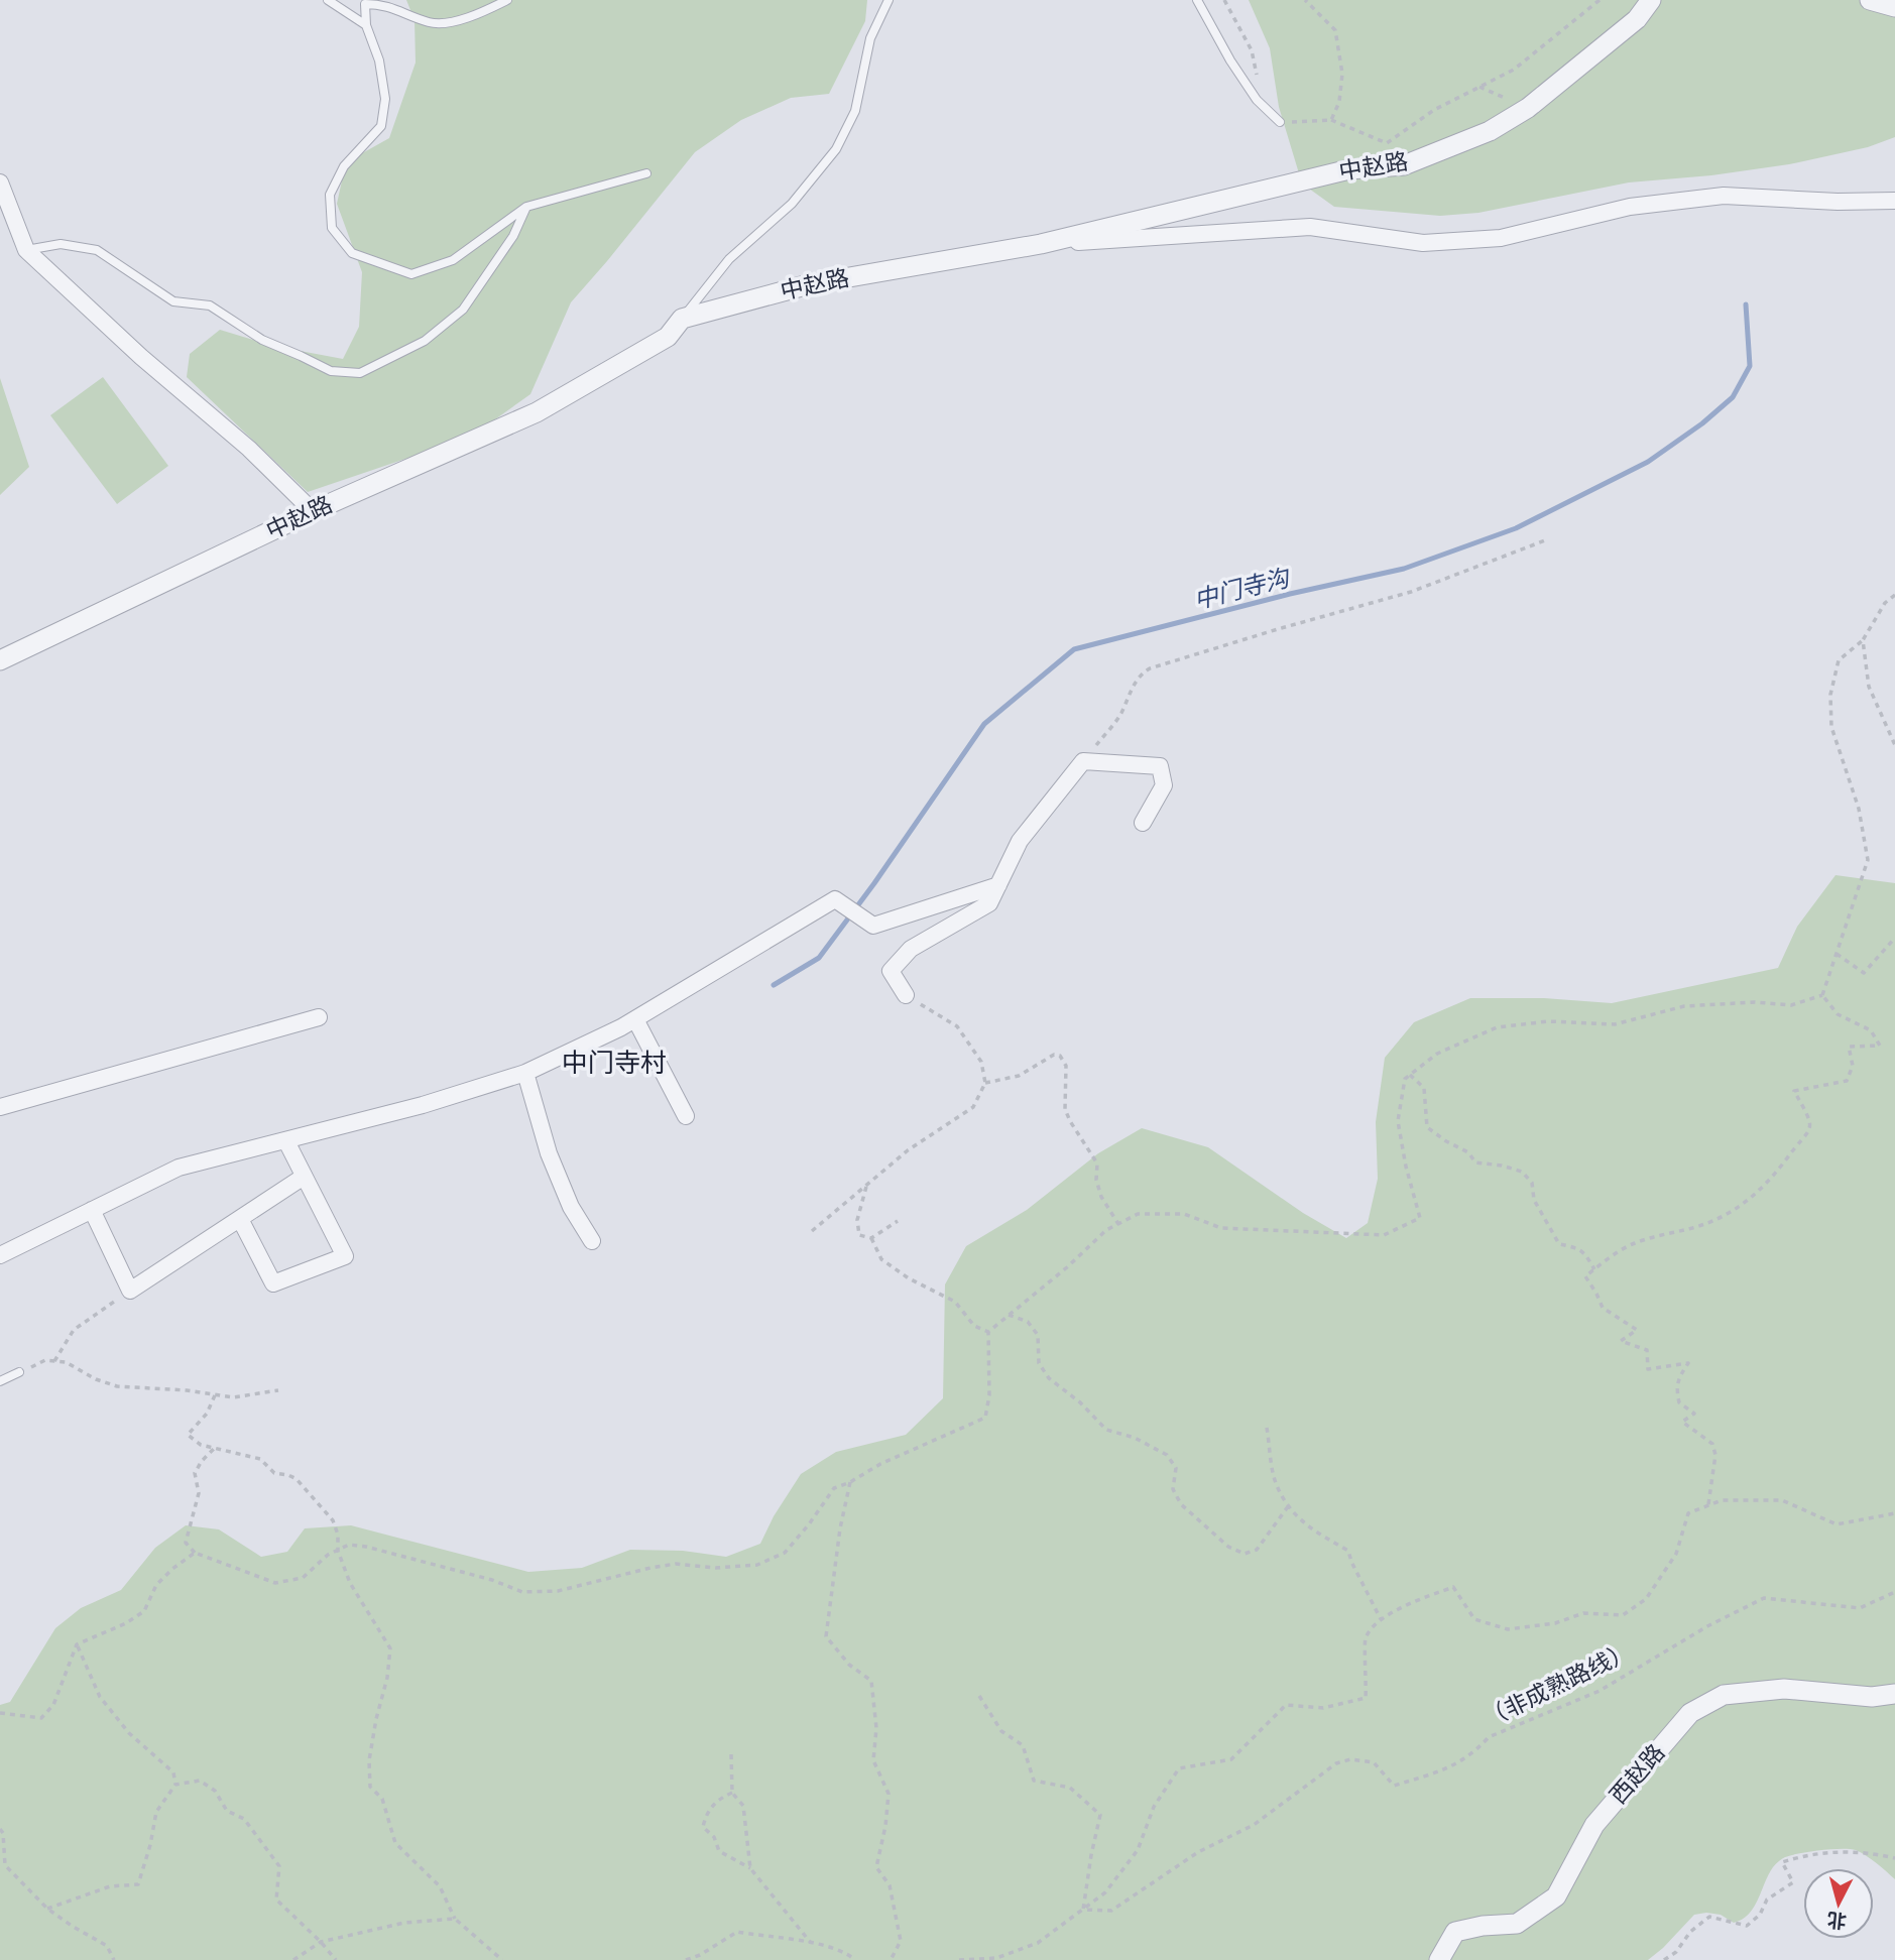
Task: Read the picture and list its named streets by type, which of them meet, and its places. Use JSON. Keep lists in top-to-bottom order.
{
  "streets": {
    "street": ["中赵路", "西赵路"],
    "path": ["（非成熟路线）"]
  },
  "districts": ["中门寺村"],
  "water": ["中门寺沟"],
  "north": "bottom"
}
